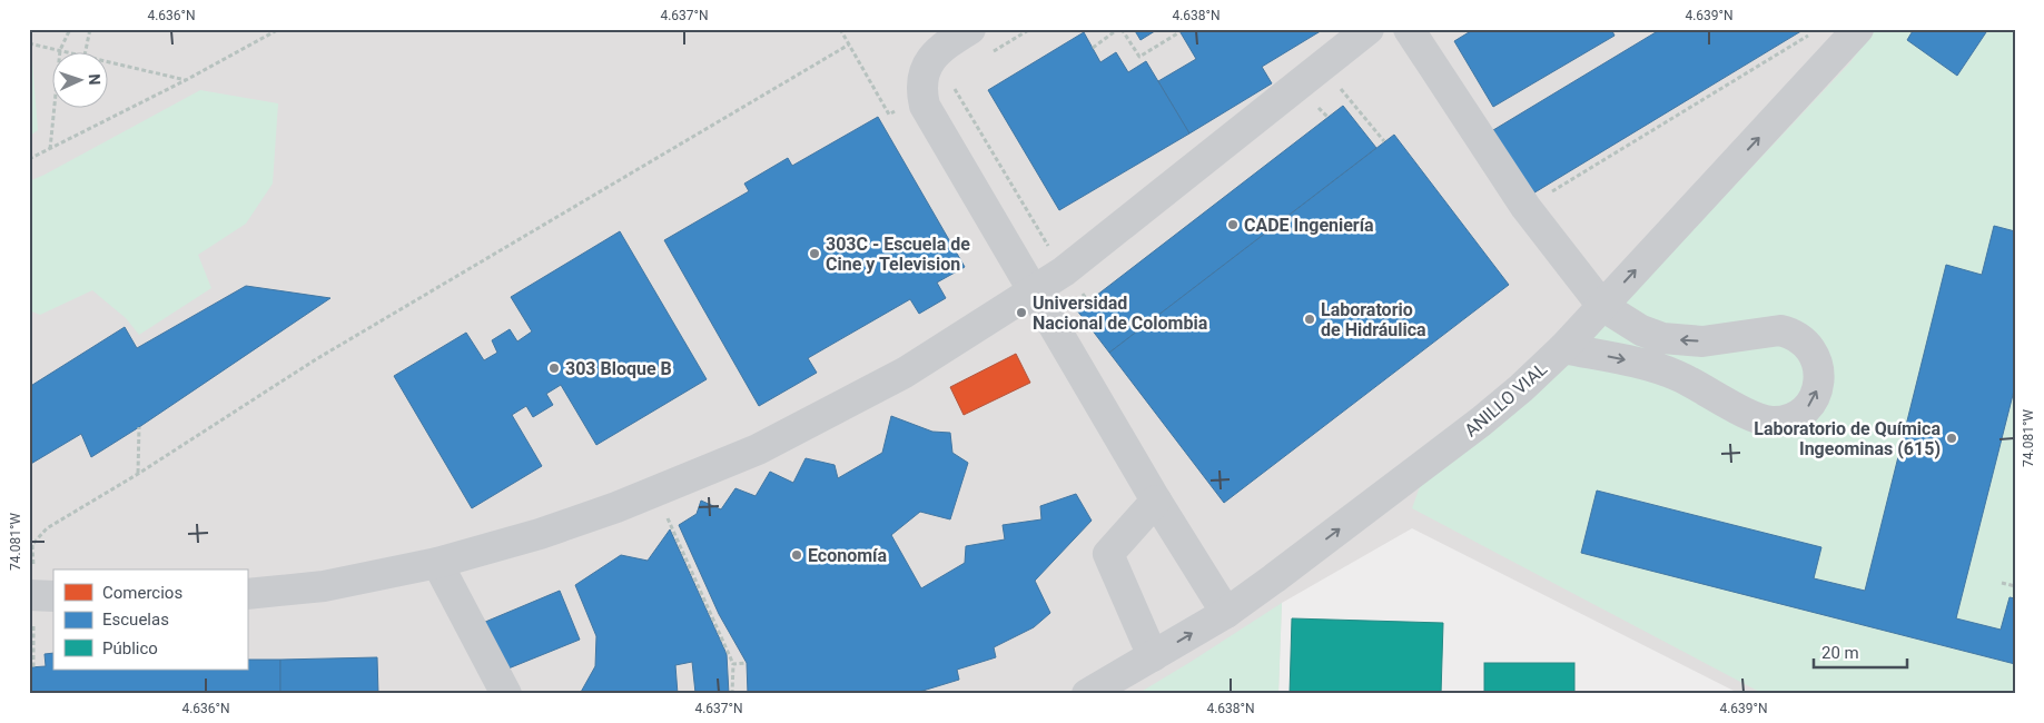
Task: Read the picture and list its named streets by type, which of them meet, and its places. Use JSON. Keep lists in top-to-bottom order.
{
  "streets": {
    "street": ["ANILLO VIAL"]
  },
  "one_way": ["ANILLO VIAL"],
  "places": [
    "CADE Ingeniería",
    "303C - Escuela de Cine y Television",
    "Universidad Nacional de Colombia",
    "Laboratorio de Hidráulica",
    "303 Bloque B",
    "Laboratorio de Química Ingeominas (615)",
    "Economía"
  ],
  "legend": ["Comercios", "Escuelas", "Público"],
  "scale_bar": "20 m",
  "north": "right",
  "coordinates": [
    "4.636°N",
    "4.637°N",
    "4.638°N",
    "4.639°N",
    "74.081°W"
  ]
}
